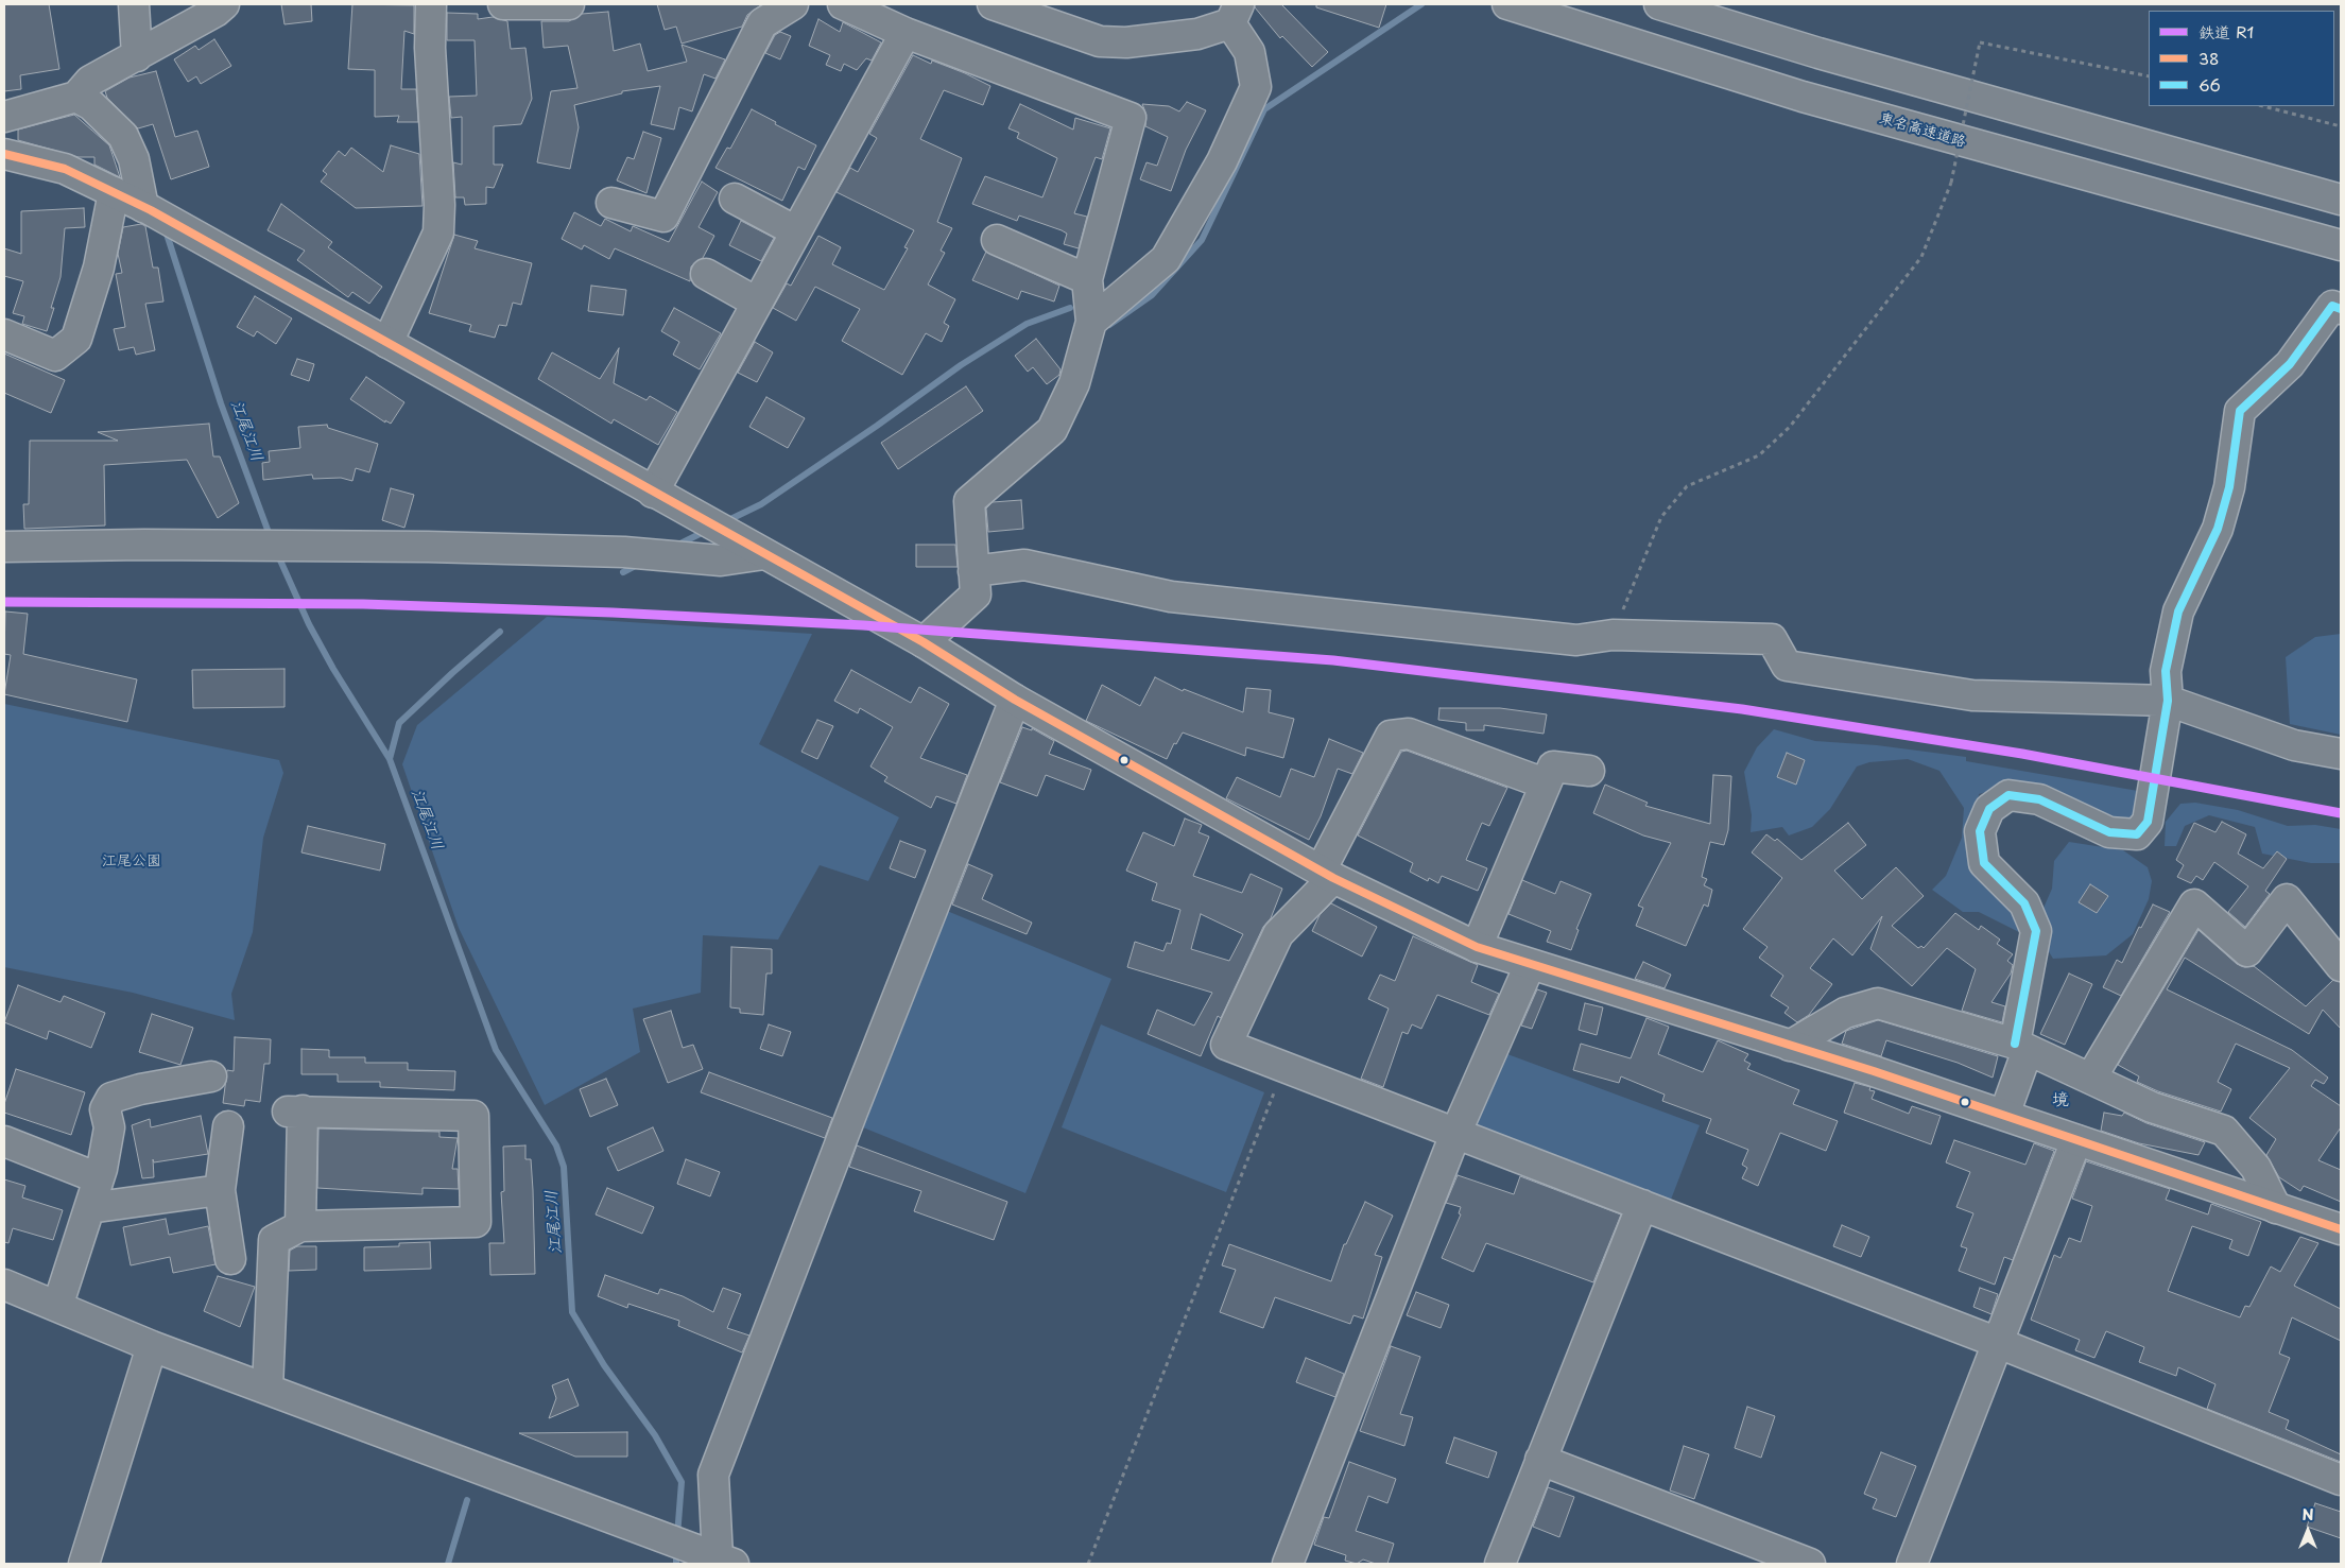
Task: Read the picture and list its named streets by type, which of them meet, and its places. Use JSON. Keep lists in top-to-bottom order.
{
  "streets": {
    "main road": ["東名高速道路"]
  },
  "districts": ["境"],
  "water": ["江尾江川"],
  "parks": ["江尾公園"],
  "lines": ["transit line 38", "transit line 66", "rail line R1"],
  "legend": ["鉄道 R1", "38", "66"],
  "north": "top"
}
